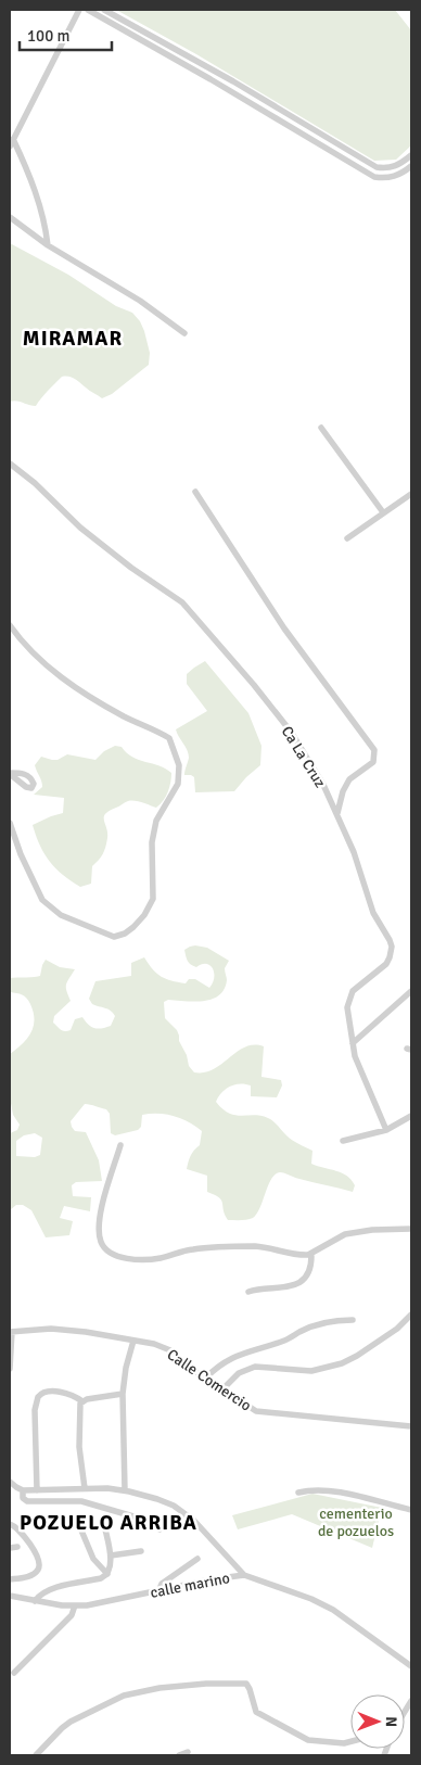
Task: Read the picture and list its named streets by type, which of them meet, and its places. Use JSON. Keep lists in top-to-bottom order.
{
  "streets": {
    "street": ["Ca La Cruz", "Calle Comercio", "calle marino"]
  },
  "districts": ["MIRAMAR", "POZUELO ARRIBA"],
  "parks": ["cementerio de pozuelos"],
  "scale_bar": "100 m",
  "north": "right"
}
